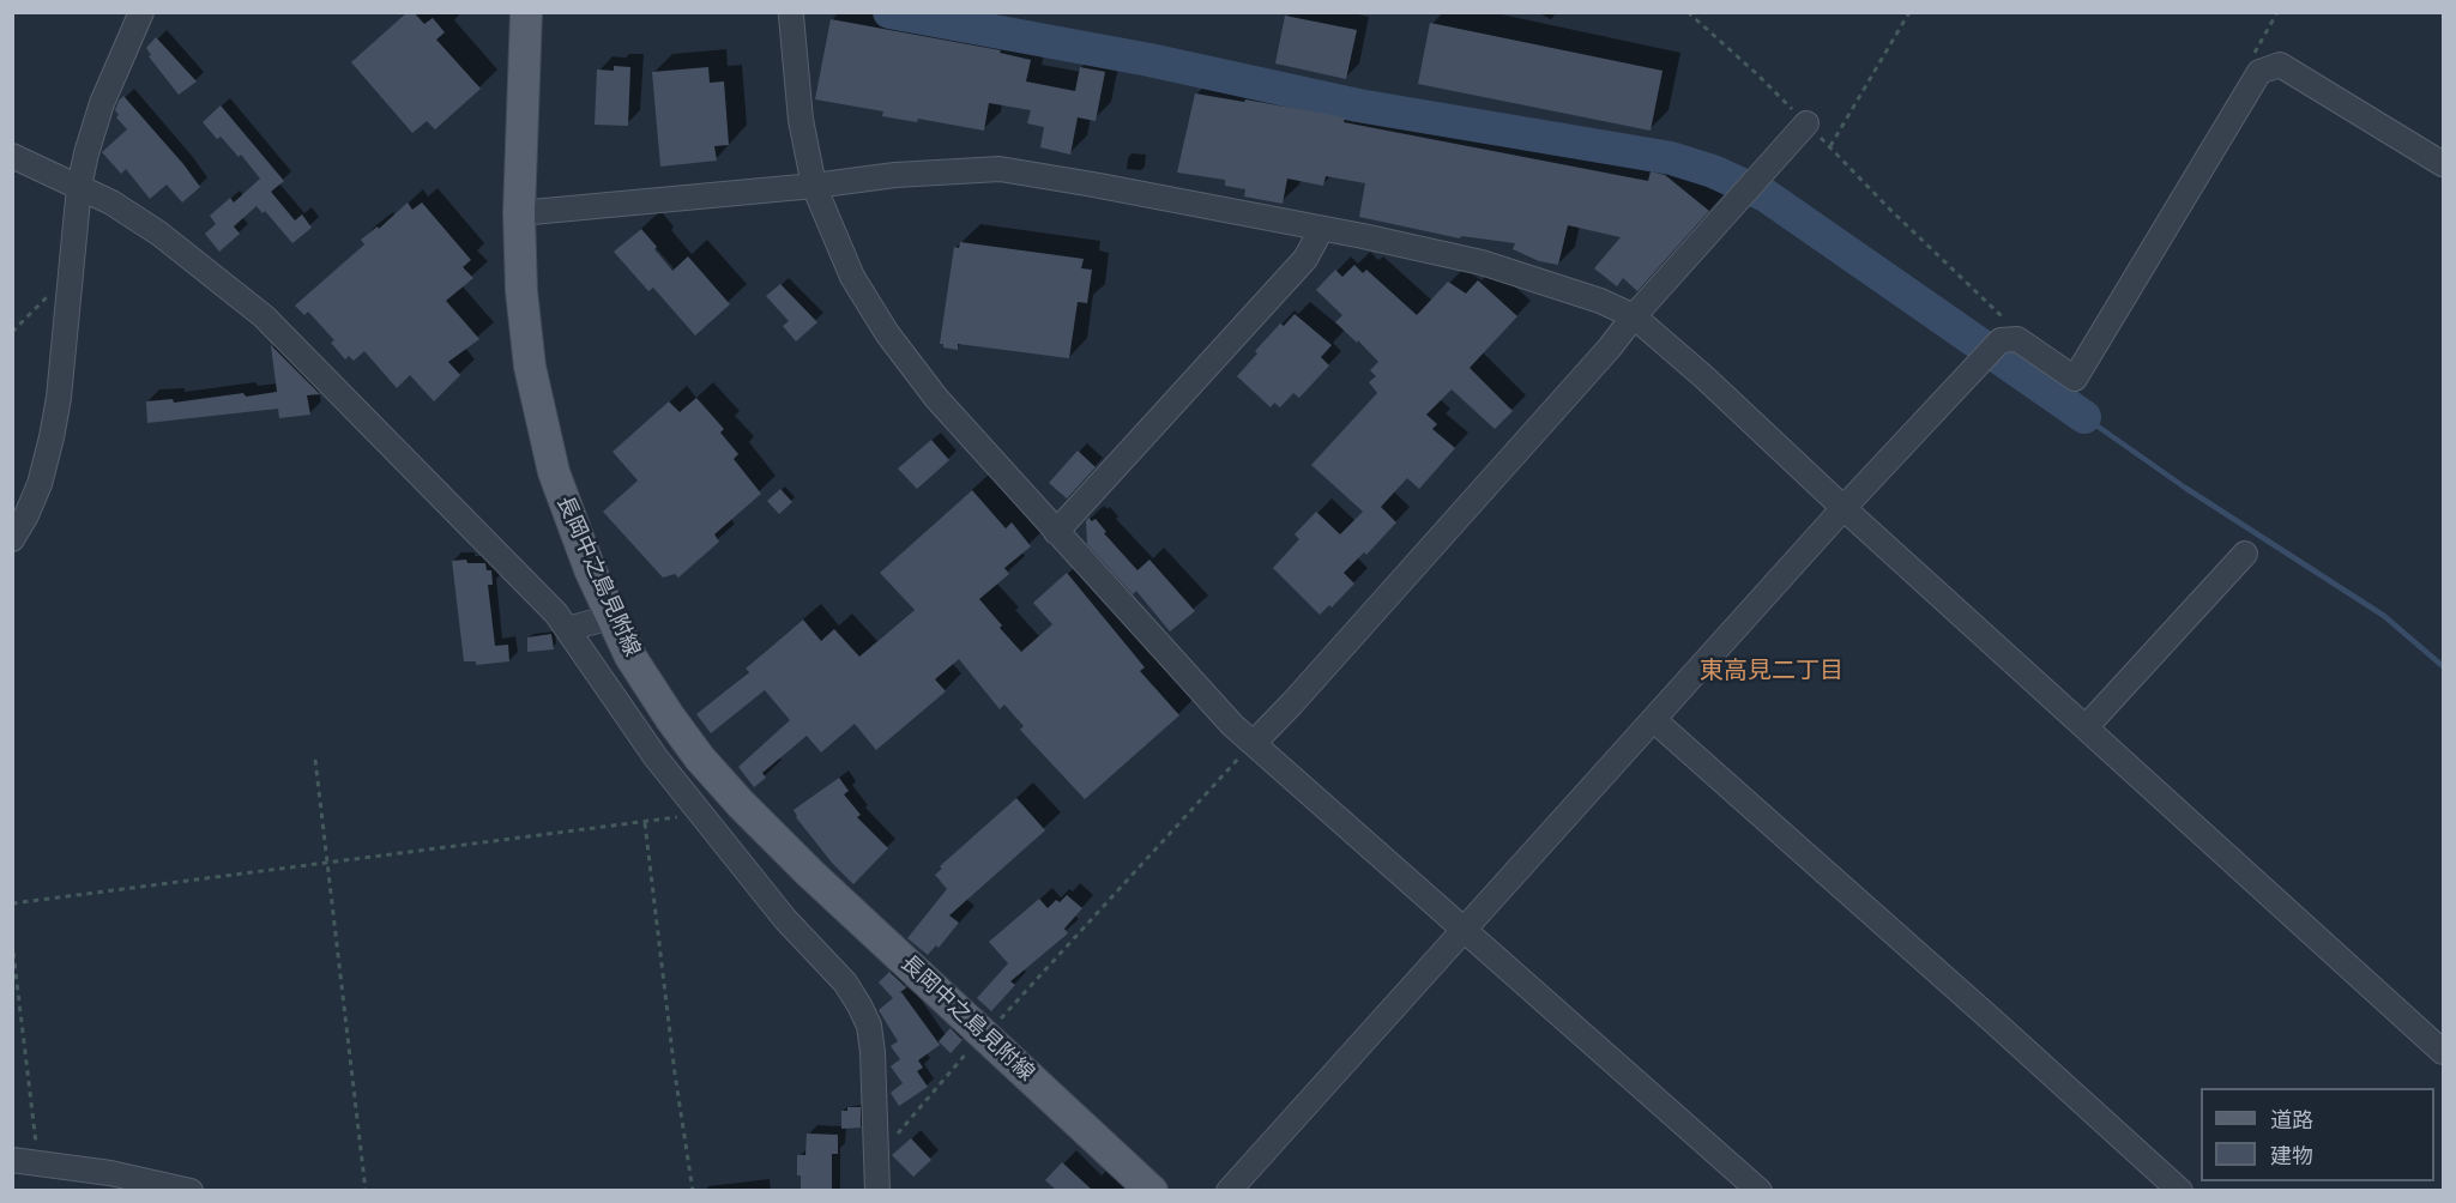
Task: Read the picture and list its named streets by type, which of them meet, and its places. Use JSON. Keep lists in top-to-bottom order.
{
  "streets": {
    "main road": ["長岡中之島見附線"]
  },
  "districts": ["東高見二丁目"],
  "legend": ["道路", "建物"]
}
